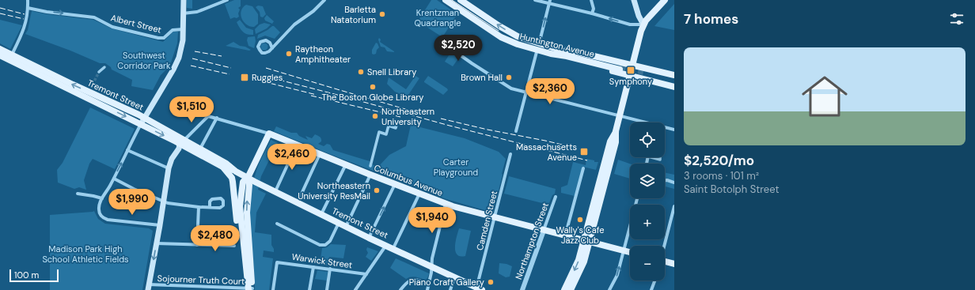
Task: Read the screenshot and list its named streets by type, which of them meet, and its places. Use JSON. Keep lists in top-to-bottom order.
{
  "streets": {
    "main road": ["Huntington Avenue", "Tremont Street", "Columbus Avenue"],
    "street": [
      "Albert Street",
      "Camden Street",
      "Northampton Street",
      "Warwick Street",
      "Sojourner Truth Court"
    ]
  },
  "crossings": [
    ["Tremont Street", "Camden Street"],
    ["Columbus Avenue", "Camden Street"],
    ["Columbus Avenue", "Northampton Street"]
  ],
  "one_way": ["Albert Street"],
  "parks": [
    "Krentzman Quadrangle",
    "Southwest Corridor Park",
    "Carter Playground",
    "Madison Park High School Athletic Fields"
  ],
  "places": {
    "other": [
      "Barletta Natatorium",
      "Raytheon Amphitheater",
      "Snell Library",
      "Brown Hall",
      "The Boston Globe Library",
      "Northeastern University",
      "Northeastern University ResMail",
      "Wally's Cafe Jazz Club",
      "Piano Craft Gallery"
    ],
    "transit": ["Symphony", "Ruggles", "Massachusetts Avenue"]
  },
  "scale_bar": "100 m",
  "page": {
    "heading": "7 homes",
    "price": [
      "$2,520",
      "$2,360",
      "$1,510",
      "$2,460",
      "$1,990",
      "$1,940",
      "$2,480"
    ],
    "list": [
      {
        "name": "$2,520/mo",
        "note": "3 rooms · 101 m² · Saint Botolph Street"
      }
    ],
    "map_buttons": ["+", "−"],
    "scale": "100 m"
  }
}
